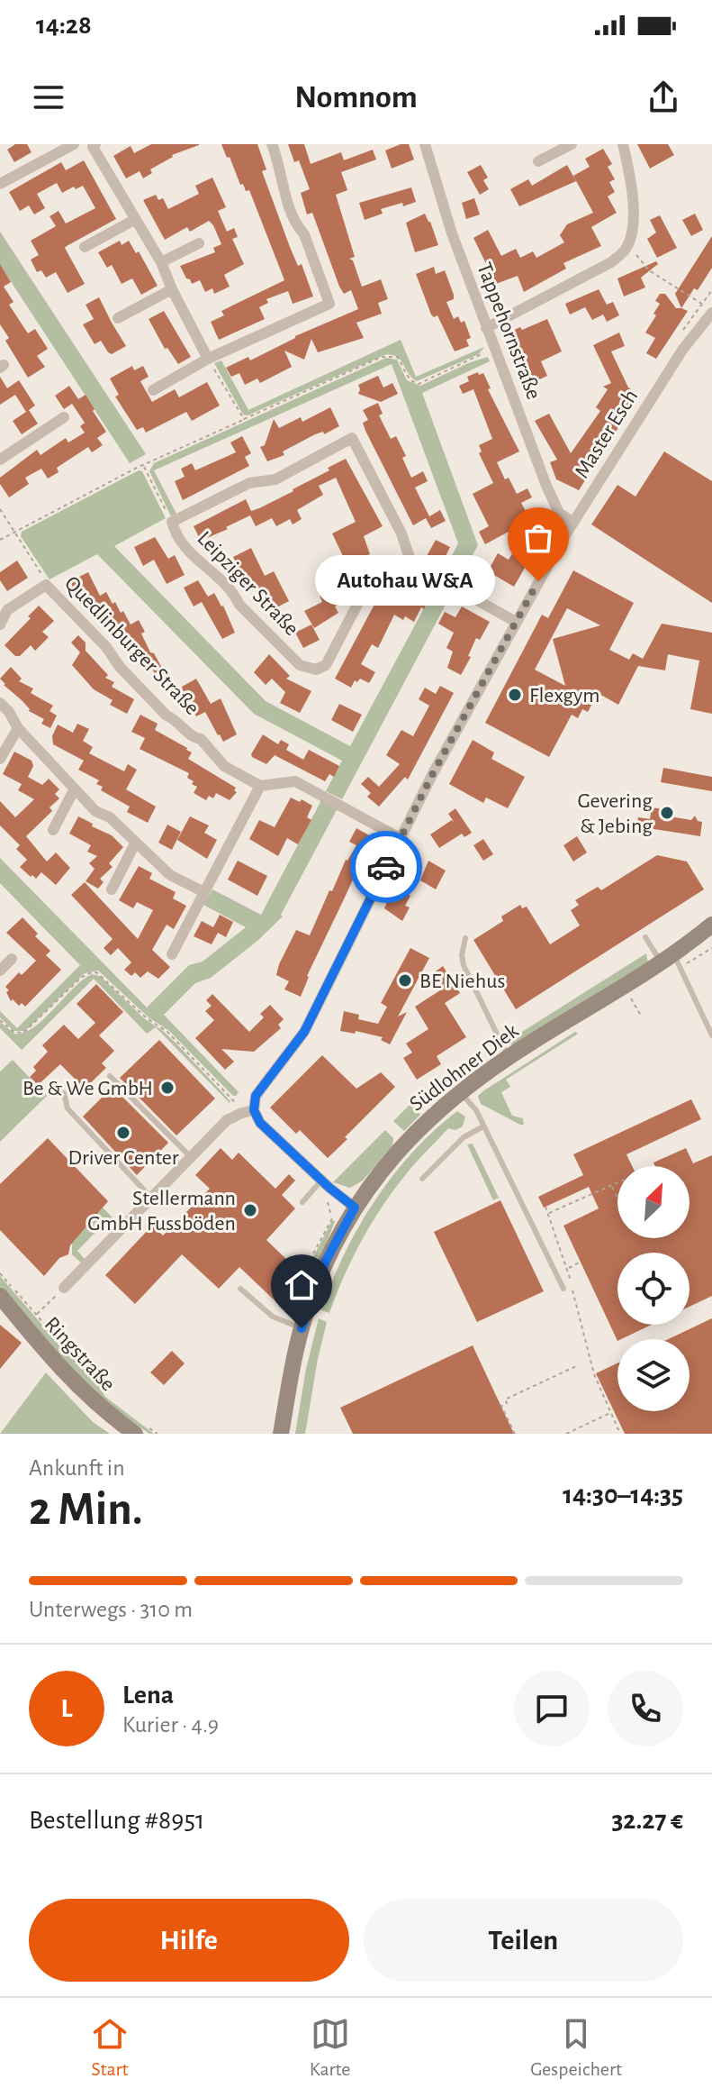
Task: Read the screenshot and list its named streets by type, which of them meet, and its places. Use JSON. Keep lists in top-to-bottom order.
{
  "streets": {
    "street": [
      "Tappehornstraße",
      "Master Esch",
      "Leipziger Straße",
      "Quedlinburger Straße",
      "Südlohner Diek",
      "Ringstraße"
    ]
  },
  "crossings": [
    ["Tappehornstraße", "Master Esch"]
  ],
  "places": [
    "Autohau W&A",
    "Flexgym",
    "Gevering & Jebing",
    "BE Niehus",
    "Be & We GmbH",
    "Driver Center",
    "Stellermann GmbH Fussböden"
  ],
  "north": "top right",
  "page": {
    "status": "14:28",
    "header": "Nomnom",
    "bubble": "Autohau W&A",
    "heading": ["2 Min.", "Ankunft in", "14:30–14:35"],
    "panel": [
      "Lena",
      "Kurier · 4.9",
      "Bestellung #8951",
      "32.27 €"
    ],
    "bar": "Unterwegs · 310 m",
    "round": "L",
    "buttons": ["Hilfe", "Teilen"],
    "tabs": ["Start", "Karte", "Gespeichert"]
  }
}
